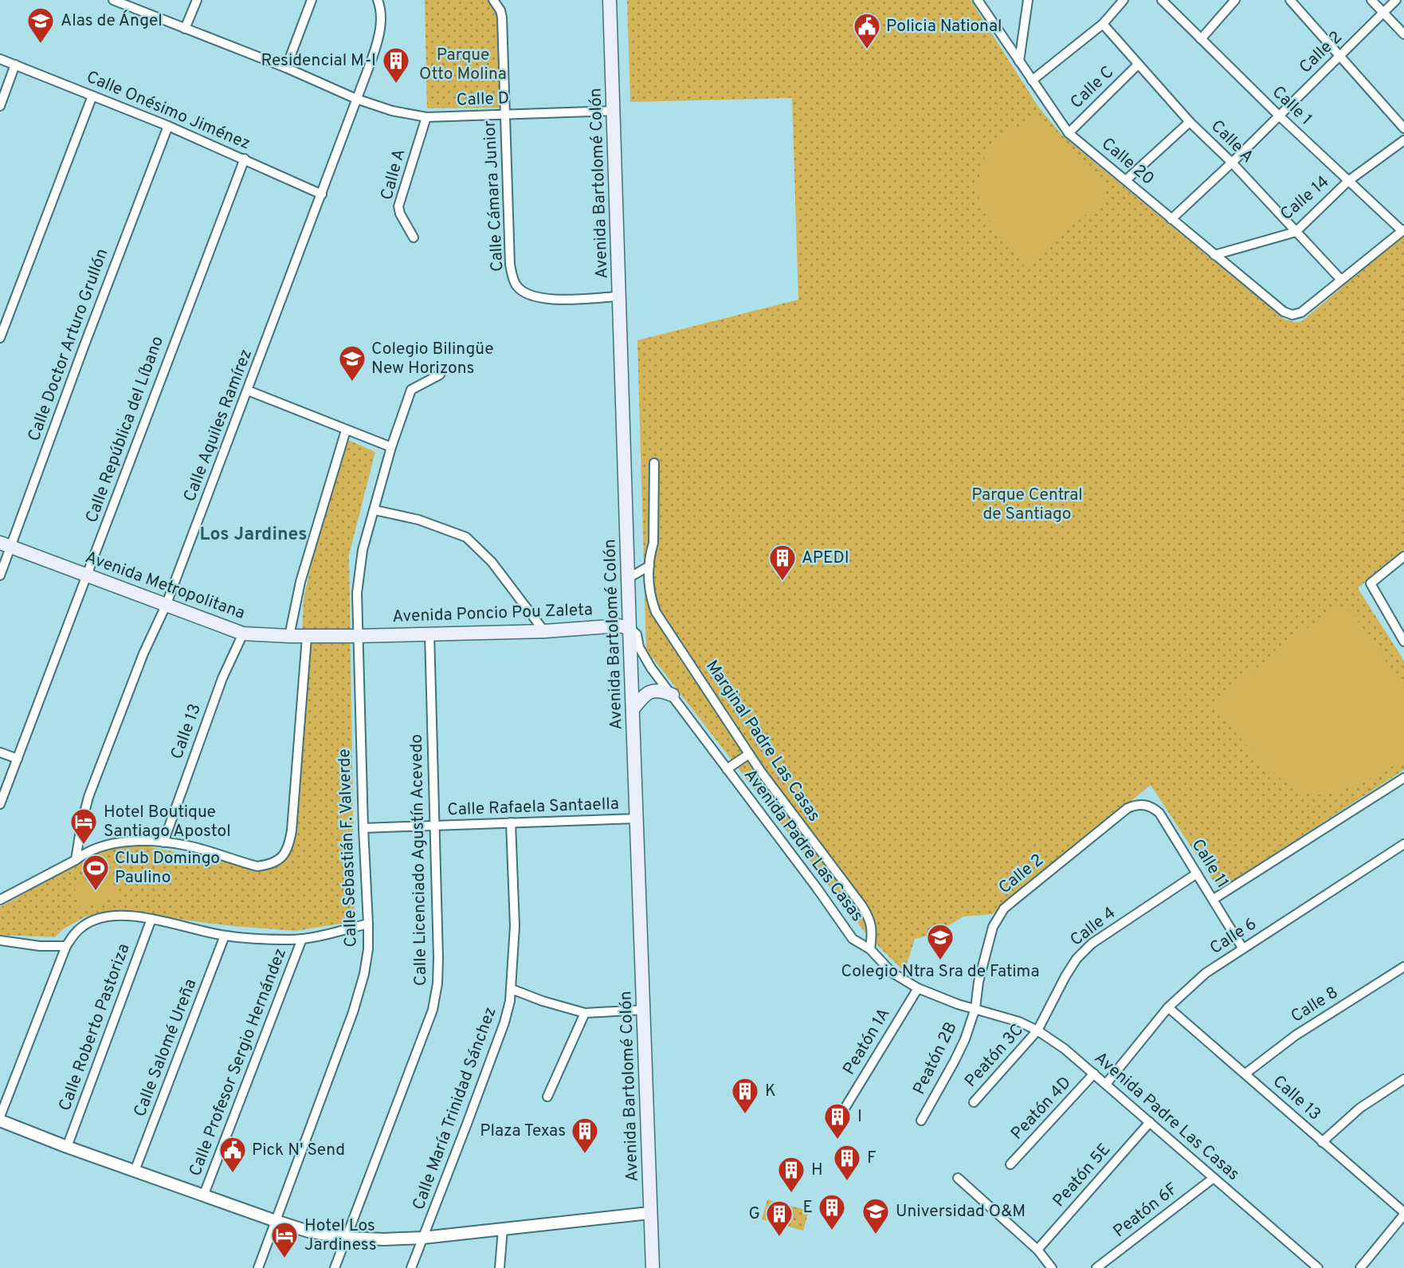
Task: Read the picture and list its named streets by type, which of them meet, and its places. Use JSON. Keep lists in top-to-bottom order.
{
  "streets": {
    "main road": ["Avenida Bartolomé Colón", "Avenida Metropolitana", "Avenida Poncio Pou Zaleta"],
    "street": [
      "Calle 2",
      "Calle C",
      "Calle D",
      "Calle 1",
      "Calle Onésimo Jiménez",
      "Calle A",
      "Calle 20",
      "Calle Cámara Junior",
      "Calle 14",
      "Calle Doctor Arturo Grullón",
      "Calle Aquiles Ramírez",
      "Calle República del Líbano",
      "Calle 13",
      "Marginal Padre Las Casas",
      "Calle Rafaela Santaella",
      "Avenida Padre Las Casas",
      "Calle Sebastián F. Valverde",
      "Calle Licenciado Agustín Acevedo",
      "Calle 11",
      "Calle 4",
      "Calle 6",
      "Calle 8",
      "Calle Roberto Pastoriza",
      "Peatón 1A",
      "Calle Salomé Ureña",
      "Peatón 3C",
      "Peatón 2B",
      "Calle Profesor Sergio Hernández",
      "Calle María Trinidad Sánchez",
      "Peatón 4D",
      "Peatón 5E",
      "Peatón 6F"
    ]
  },
  "crossings": [
    ["Calle 2", "Calle 1"],
    ["Calle 2", "Calle A"],
    ["Calle 2", "Calle 20"],
    ["Calle 2", "Avenida Padre Las Casas"],
    ["Calle 2", "Calle 11"],
    ["Calle 2", "Peatón 2B"],
    ["Calle C", "Calle A"],
    ["Calle C", "Calle 20"],
    ["Calle D", "Calle A"],
    ["Calle D", "Avenida Bartolomé Colón"],
    ["Calle D", "Calle Cámara Junior"],
    ["Calle D", "Calle Aquiles Ramírez"],
    ["Calle 1", "Calle 14"],
    ["Calle Onésimo Jiménez", "Calle Doctor Arturo Grullón"],
    ["Calle Onésimo Jiménez", "Calle Aquiles Ramírez"],
    ["Calle Onésimo Jiménez", "Calle República del Líbano"],
    ["Calle A", "Calle 20"],
    ["Calle A", "Calle 14"],
    ["Calle 20", "Calle 14"],
    ["Avenida Bartolomé Colón", "Calle Cámara Junior"],
    ["Avenida Bartolomé Colón", "Avenida Poncio Pou Zaleta"],
    ["Avenida Bartolomé Colón", "Calle Rafaela Santaella"],
    ["Avenida Bartolomé Colón", "Avenida Padre Las Casas"],
    ["Calle Doctor Arturo Grullón", "Avenida Metropolitana"],
    ["Calle Aquiles Ramírez", "Avenida Metropolitana"],
    ["Calle República del Líbano", "Avenida Metropolitana"],
    ["Avenida Metropolitana", "Avenida Poncio Pou Zaleta"],
    ["Avenida Metropolitana", "Calle 13"],
    ["Avenida Metropolitana", "Calle Sebastián F. Valverde"],
    ["Avenida Poncio Pou Zaleta", "Avenida Padre Las Casas"],
    ["Avenida Poncio Pou Zaleta", "Calle Sebastián F. Valverde"],
    ["Avenida Poncio Pou Zaleta", "Calle Licenciado Agustín Acevedo"],
    ["Calle 13", "Calle 6"],
    ["Calle 13", "Calle 8"],
    ["Marginal Padre Las Casas", "Avenida Padre Las Casas"],
    ["Calle Rafaela Santaella", "Calle Sebastián F. Valverde"],
    ["Calle Rafaela Santaella", "Calle Licenciado Agustín Acevedo"],
    ["Calle Rafaela Santaella", "Calle María Trinidad Sánchez"],
    ["Avenida Padre Las Casas", "Calle 4"],
    ["Avenida Padre Las Casas", "Calle 6"],
    ["Avenida Padre Las Casas", "Peatón 1A"],
    ["Avenida Padre Las Casas", "Peatón 3C"],
    ["Avenida Padre Las Casas", "Peatón 2B"],
    ["Avenida Padre Las Casas", "Peatón 4D"],
    ["Avenida Padre Las Casas", "Peatón 5E"],
    ["Avenida Padre Las Casas", "Peatón 6F"],
    ["Calle 11", "Calle 4"],
    ["Calle 11", "Calle 6"],
    ["Calle 4", "Peatón 3C"]
  ],
  "districts": ["Los Jardines"],
  "parks": ["Parque Otto Molina", "Parque Central de Santiago"],
  "places": {
    "school or university": [
      "Alas de Ángel",
      "Colegio Bilingüe New Horizons",
      "Colegio Ntra Sra de Fatima",
      "Universidad O&M"
    ],
    "public building": ["Policia National", "Pick N' Send"],
    "building": [
      "Residencial M-I",
      "APEDI",
      "K",
      "I",
      "Plaza Texas",
      "F",
      "H",
      "E",
      "G"
    ],
    "hotel": ["Hotel Boutique Santiago Apostol", "Hotel Los Jardiness"],
    "sports": ["Club Domingo Paulino"]
  }
}
